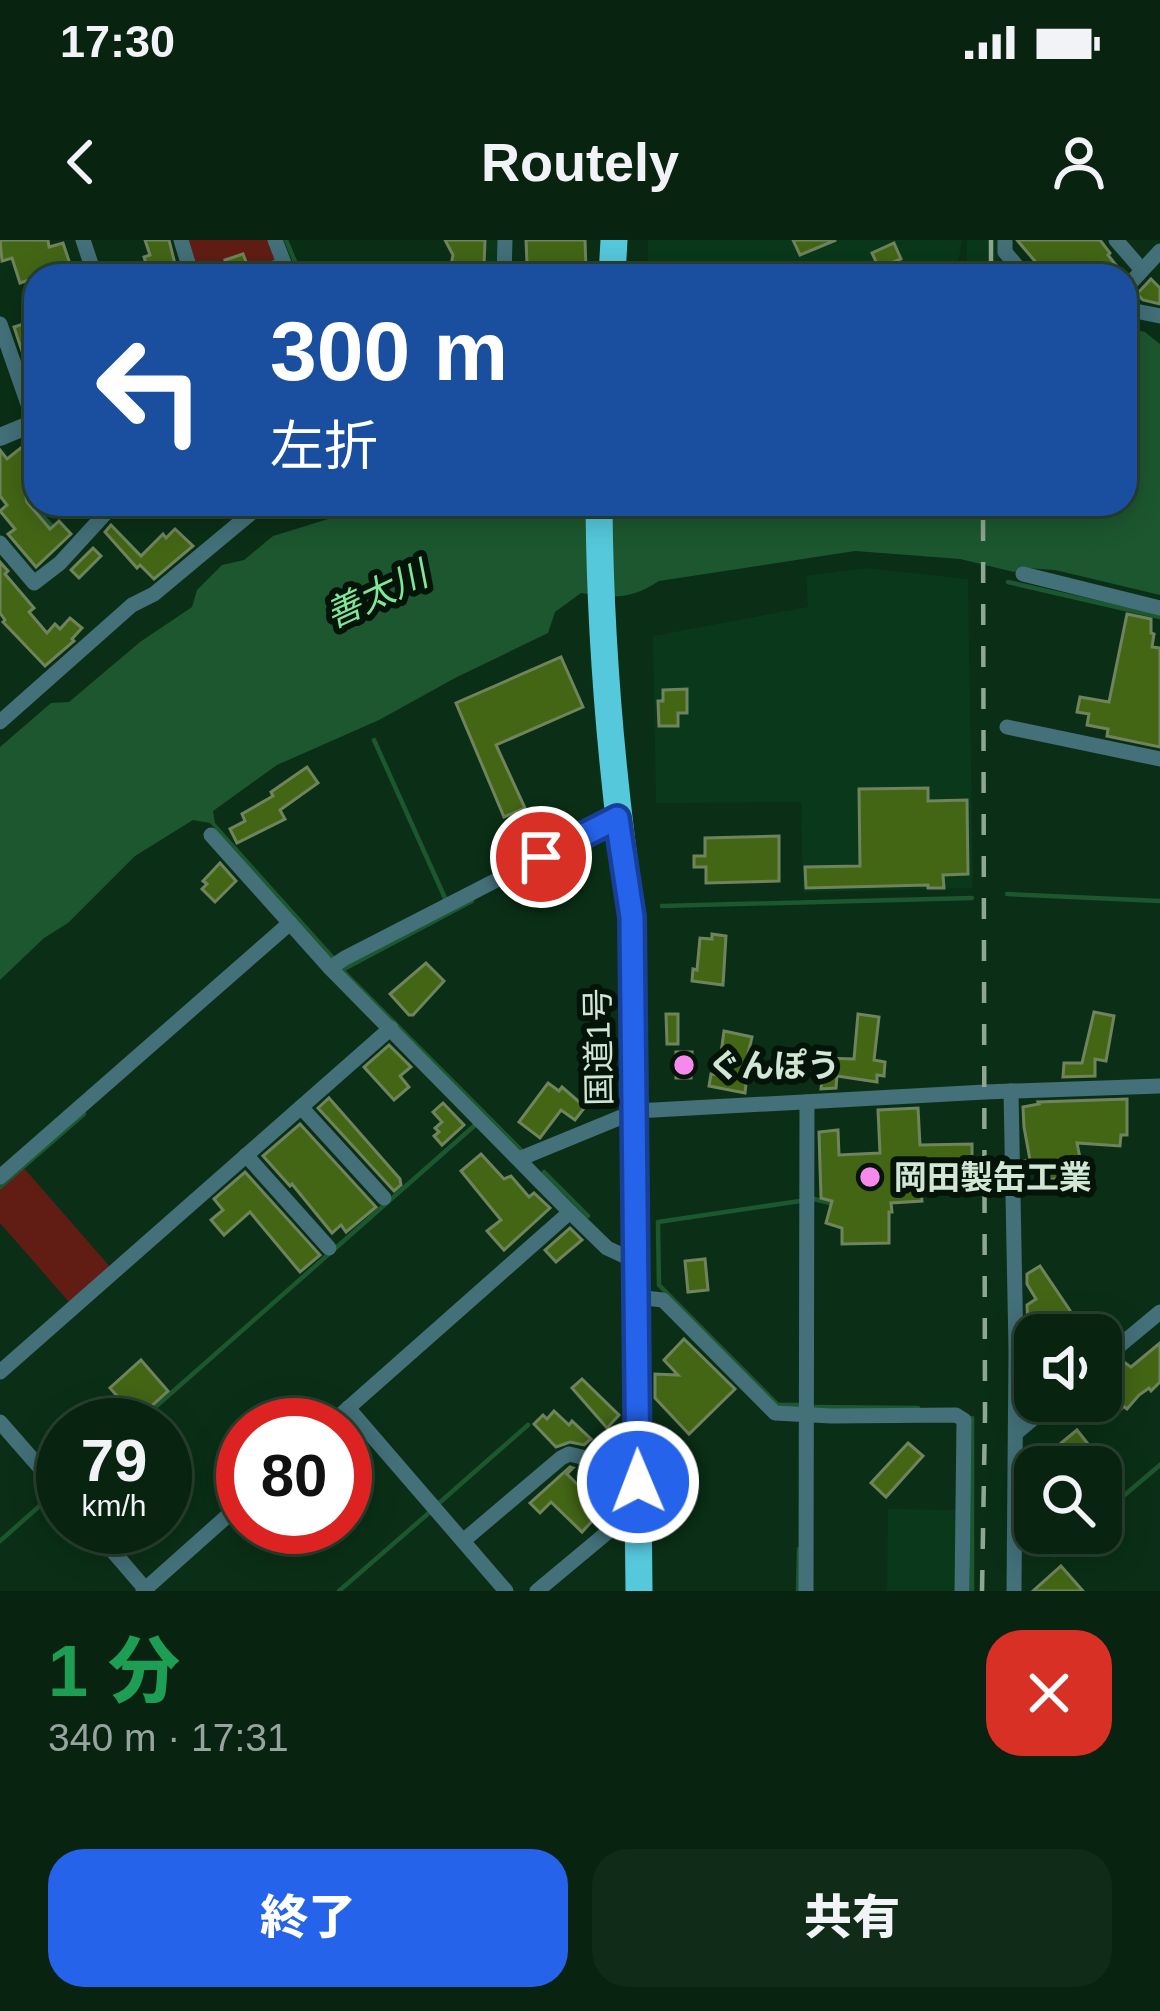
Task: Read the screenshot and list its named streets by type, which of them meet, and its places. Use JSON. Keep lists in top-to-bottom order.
{
  "streets": {
    "highway": ["国道1号"]
  },
  "water": ["善太川"],
  "places": ["ぐんぽう", "岡田製缶工業"],
  "page": {
    "status": "17:30",
    "header": "Routely",
    "turn": ["300 m", "左折"],
    "speed": "79 km/h",
    "limit": "80",
    "heading": ["1 分", "340 m · 17:31"],
    "buttons": ["終了", "共有"]
  }
}
